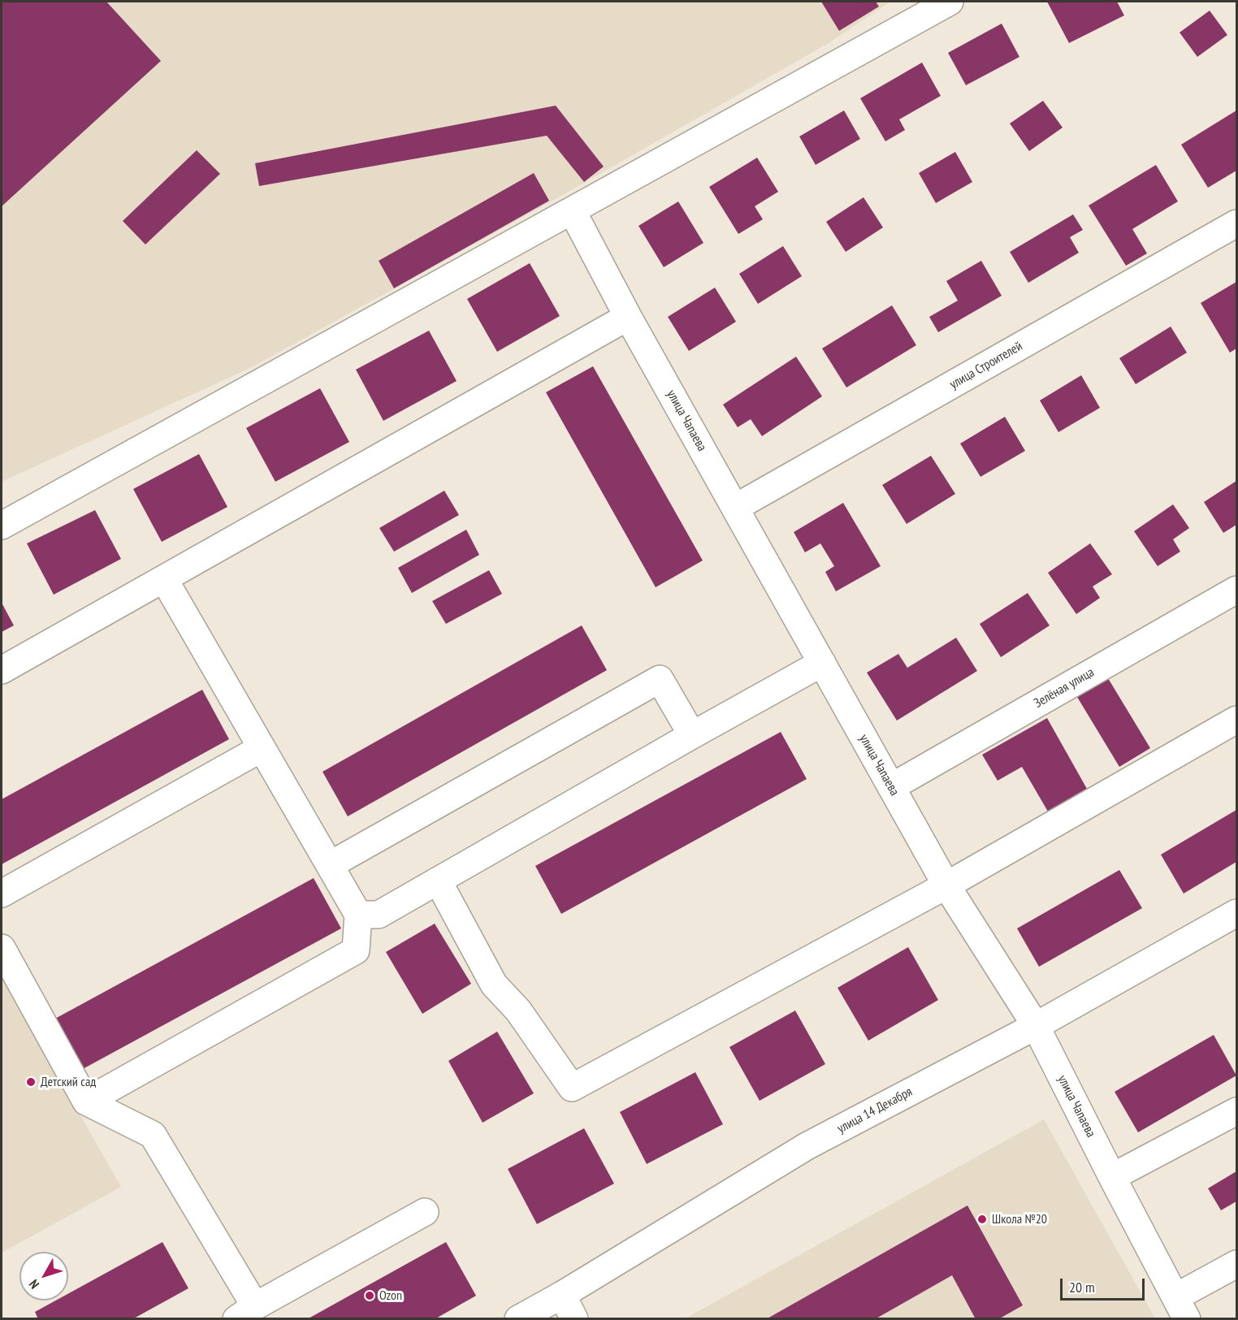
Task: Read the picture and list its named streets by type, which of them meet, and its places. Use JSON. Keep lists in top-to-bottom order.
{
  "streets": {
    "street": [
      "улица Строителей",
      "улица Чапаева",
      "Зелёная улица",
      "улица 14 Декабря"
    ]
  },
  "crossings": [
    ["улица Строителей", "улица Чапаева"],
    ["улица Чапаева", "Зелёная улица"],
    ["улица Чапаева", "улица 14 Декабря"]
  ],
  "places": ["Детский сад", "Школа №20", "Ozon"],
  "scale_bar": "20 m",
  "north": "bottom left"
}
